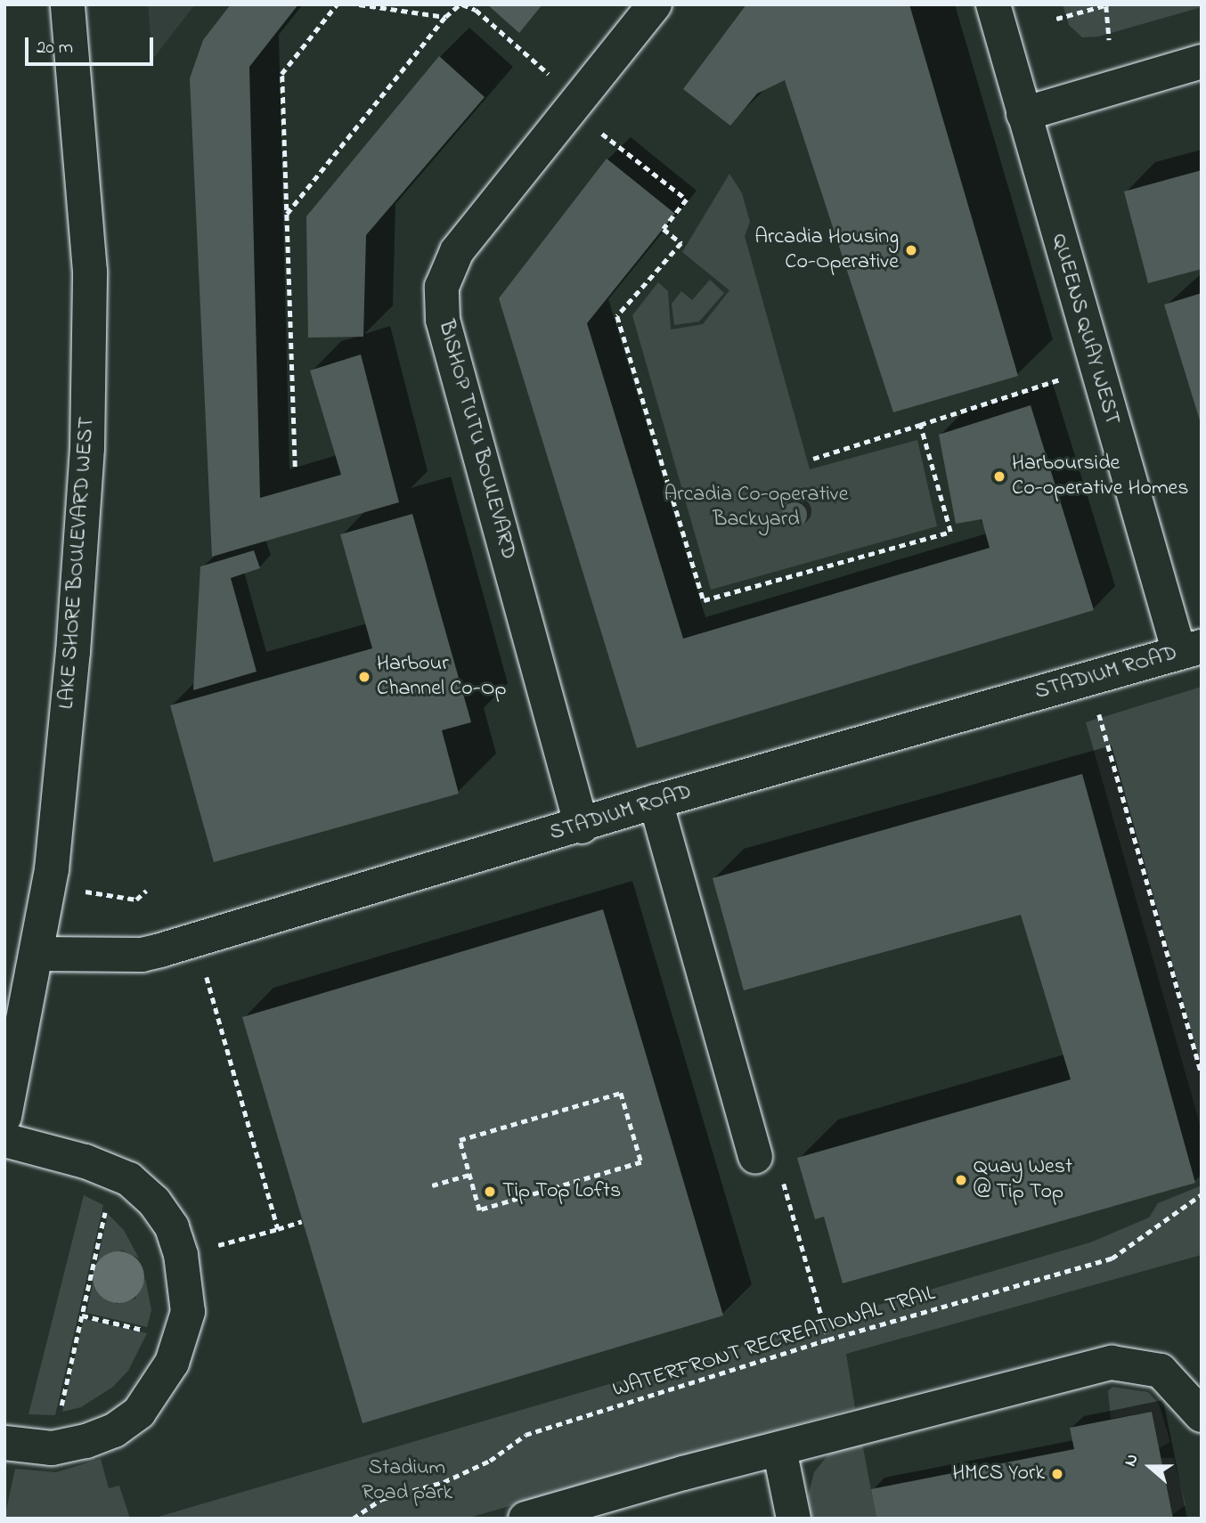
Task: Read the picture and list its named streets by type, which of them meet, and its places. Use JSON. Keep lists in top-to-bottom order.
{
  "streets": {
    "main road": [
      "QUEENS QUAY WEST",
      "BISHOP TUTU BOULEVARD",
      "LAKE SHORE BOULEVARD WEST",
      "STADIUM ROAD"
    ],
    "path": ["WATERFRONT RECREATIONAL TRAIL"]
  },
  "crossings": [
    ["QUEENS QUAY WEST", "STADIUM ROAD"],
    ["BISHOP TUTU BOULEVARD", "STADIUM ROAD"],
    ["LAKE SHORE BOULEVARD WEST", "STADIUM ROAD"]
  ],
  "parks": ["Arcadia Co-operative Backyard", "Stadium Road park"],
  "places": [
    "Arcadia Housing Co-Operative",
    "Harbourside Co-operative Homes",
    "Harbour Channel Co-Op",
    "Quay West @ Tip Top",
    "Tip Top Lofts",
    "HMCS York"
  ],
  "scale_bar": "20 m",
  "north": "left"
}
